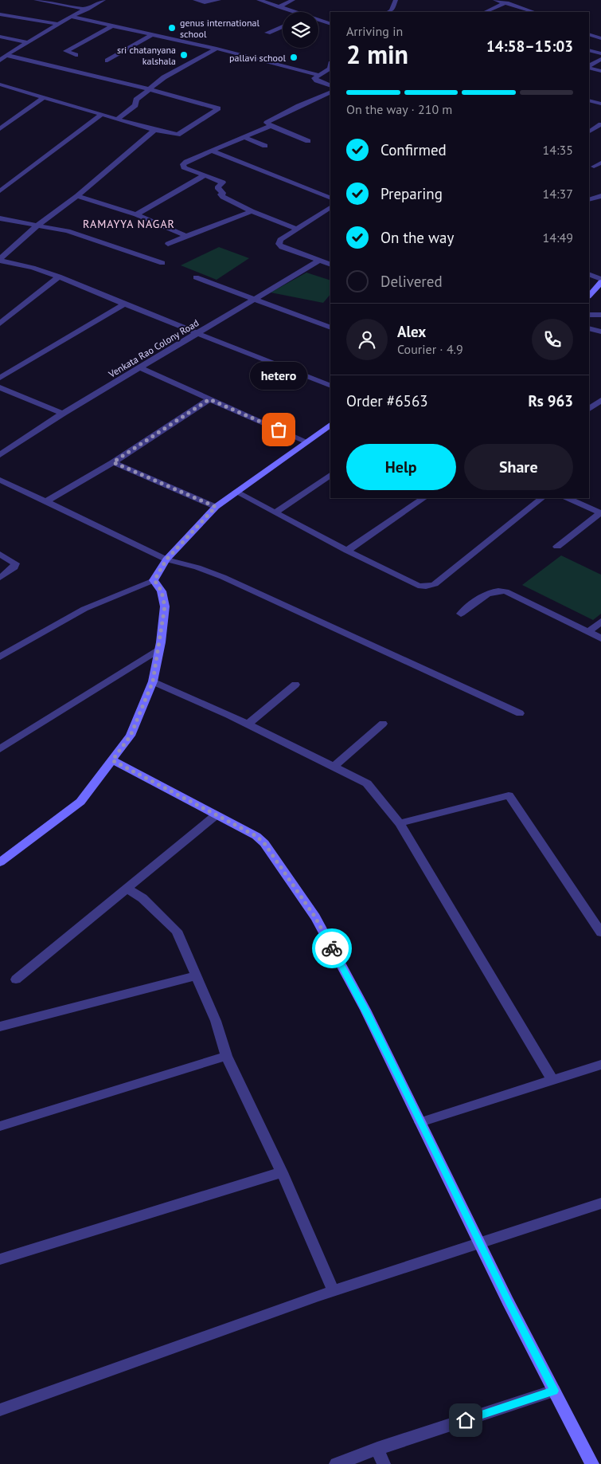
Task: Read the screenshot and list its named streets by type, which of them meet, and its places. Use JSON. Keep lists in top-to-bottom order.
{
  "streets": {
    "street": ["Venkata Rao Colony Road"]
  },
  "districts": ["RAMAYYA NAGAR"],
  "places": [
    "genus international school",
    "sri chatanyana kalshala",
    "pallavi school",
    "hetero"
  ],
  "page": {
    "heading": ["2 min", "Arriving in", "14:58–15:03"],
    "panel": [
      "Alex",
      "Courier · 4.9",
      "Order #6563",
      "Rs 963"
    ],
    "bar": "On the way · 210 m",
    "list": [
      ["Confirmed", "14:35"],
      ["Preparing", "14:37"],
      ["On the way", "14:49"],
      "Delivered"
    ],
    "bubble": "hetero",
    "buttons": ["Help", "Share"]
  }
}
